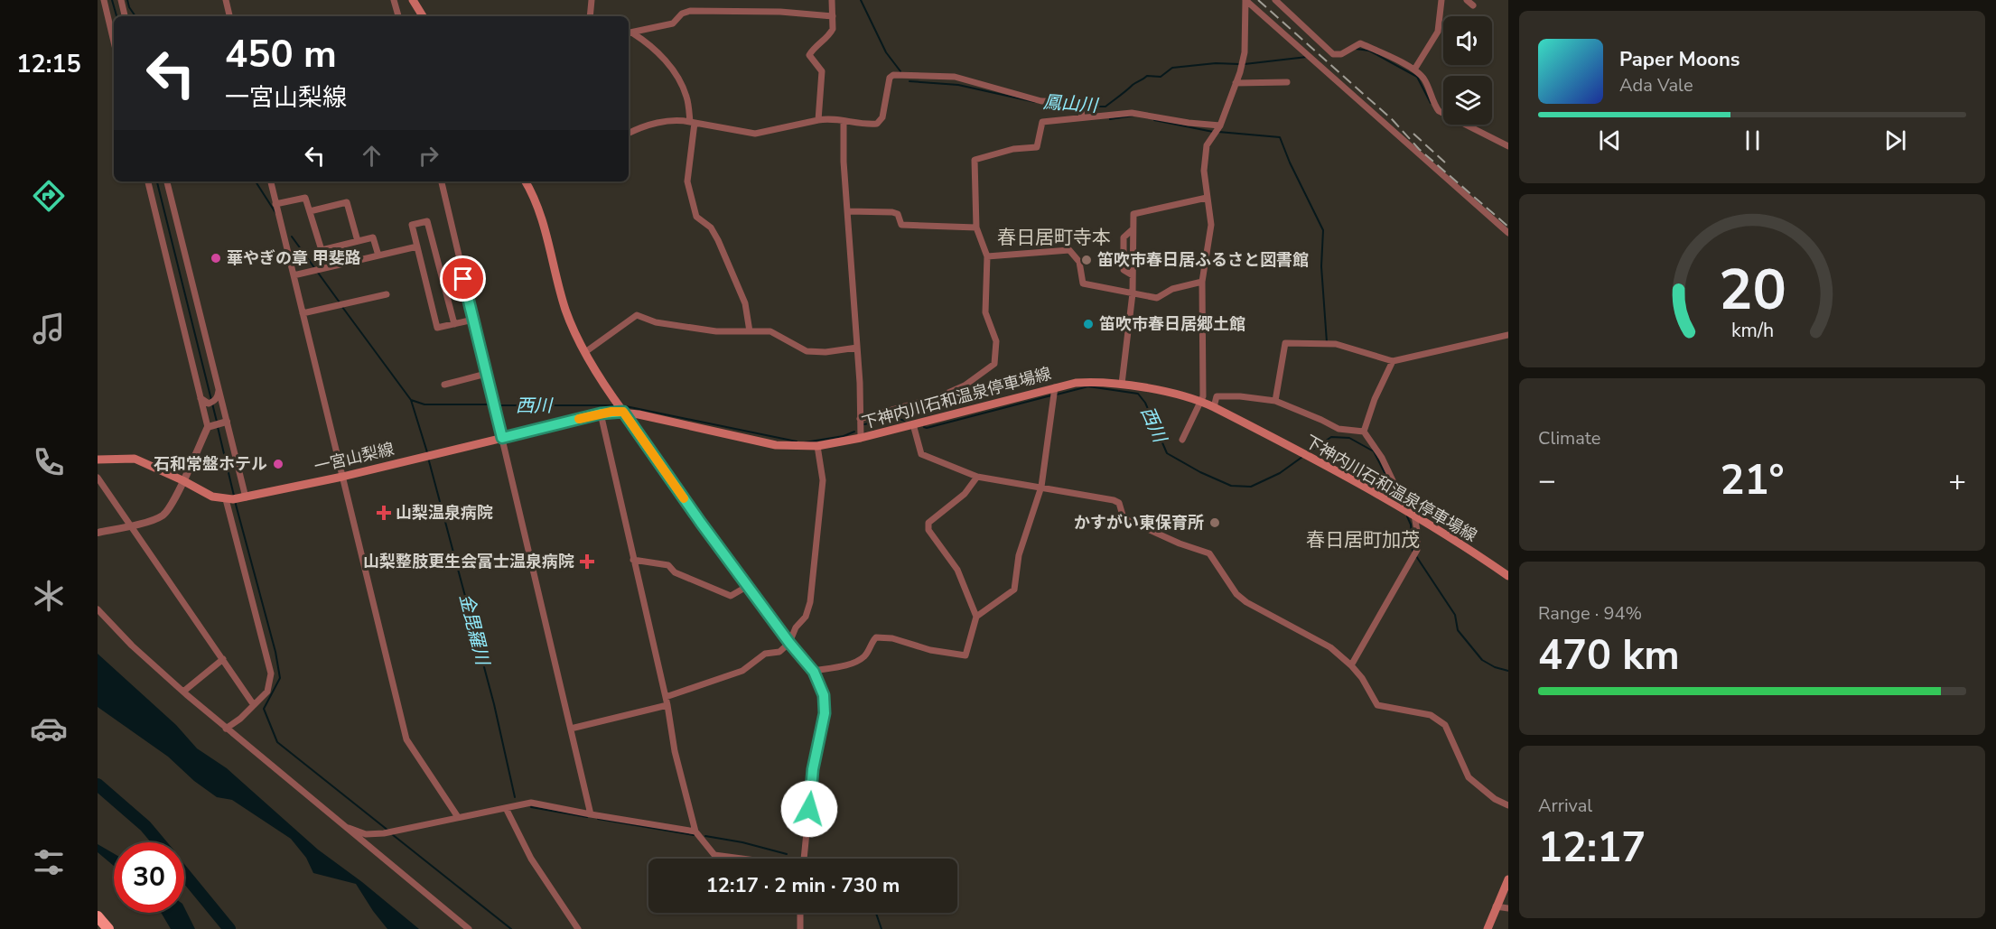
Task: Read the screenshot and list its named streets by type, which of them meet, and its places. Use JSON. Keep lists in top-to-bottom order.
{
  "streets": {
    "main road": ["下神内川石和温泉停車場線", "一宮山梨線"]
  },
  "crossings": [
    ["下神内川石和温泉停車場線", "一宮山梨線"]
  ],
  "districts": ["春日居町寺本", "春日居町加茂"],
  "water": ["鳳山川", "西川", "金毘羅川"],
  "places": {
    "other": [
      "華やぎの章 甲斐路",
      "笛吹市春日居ふるさと図書館",
      "笛吹市春日居郷土館",
      "石和常盤ホテル",
      "かすがい東保育所"
    ],
    "health": ["山梨温泉病院", "山梨整肢更生会富士温泉病院"]
  },
  "page": {
    "tabs": "12:15",
    "turn": ["450 m", "一宮山梨線"],
    "song": ["Paper Moons", "Ada Vale"],
    "tile": [
      "Climate",
      ["Range · 94%", "470 km"],
      ["Arrival", "12:17"]
    ],
    "heat": ["−", "21°", "+"],
    "limit": "30",
    "trip": "12:17 · 2 min · 730 m",
    "gauge": ["20", "km/h"]
  }
}
